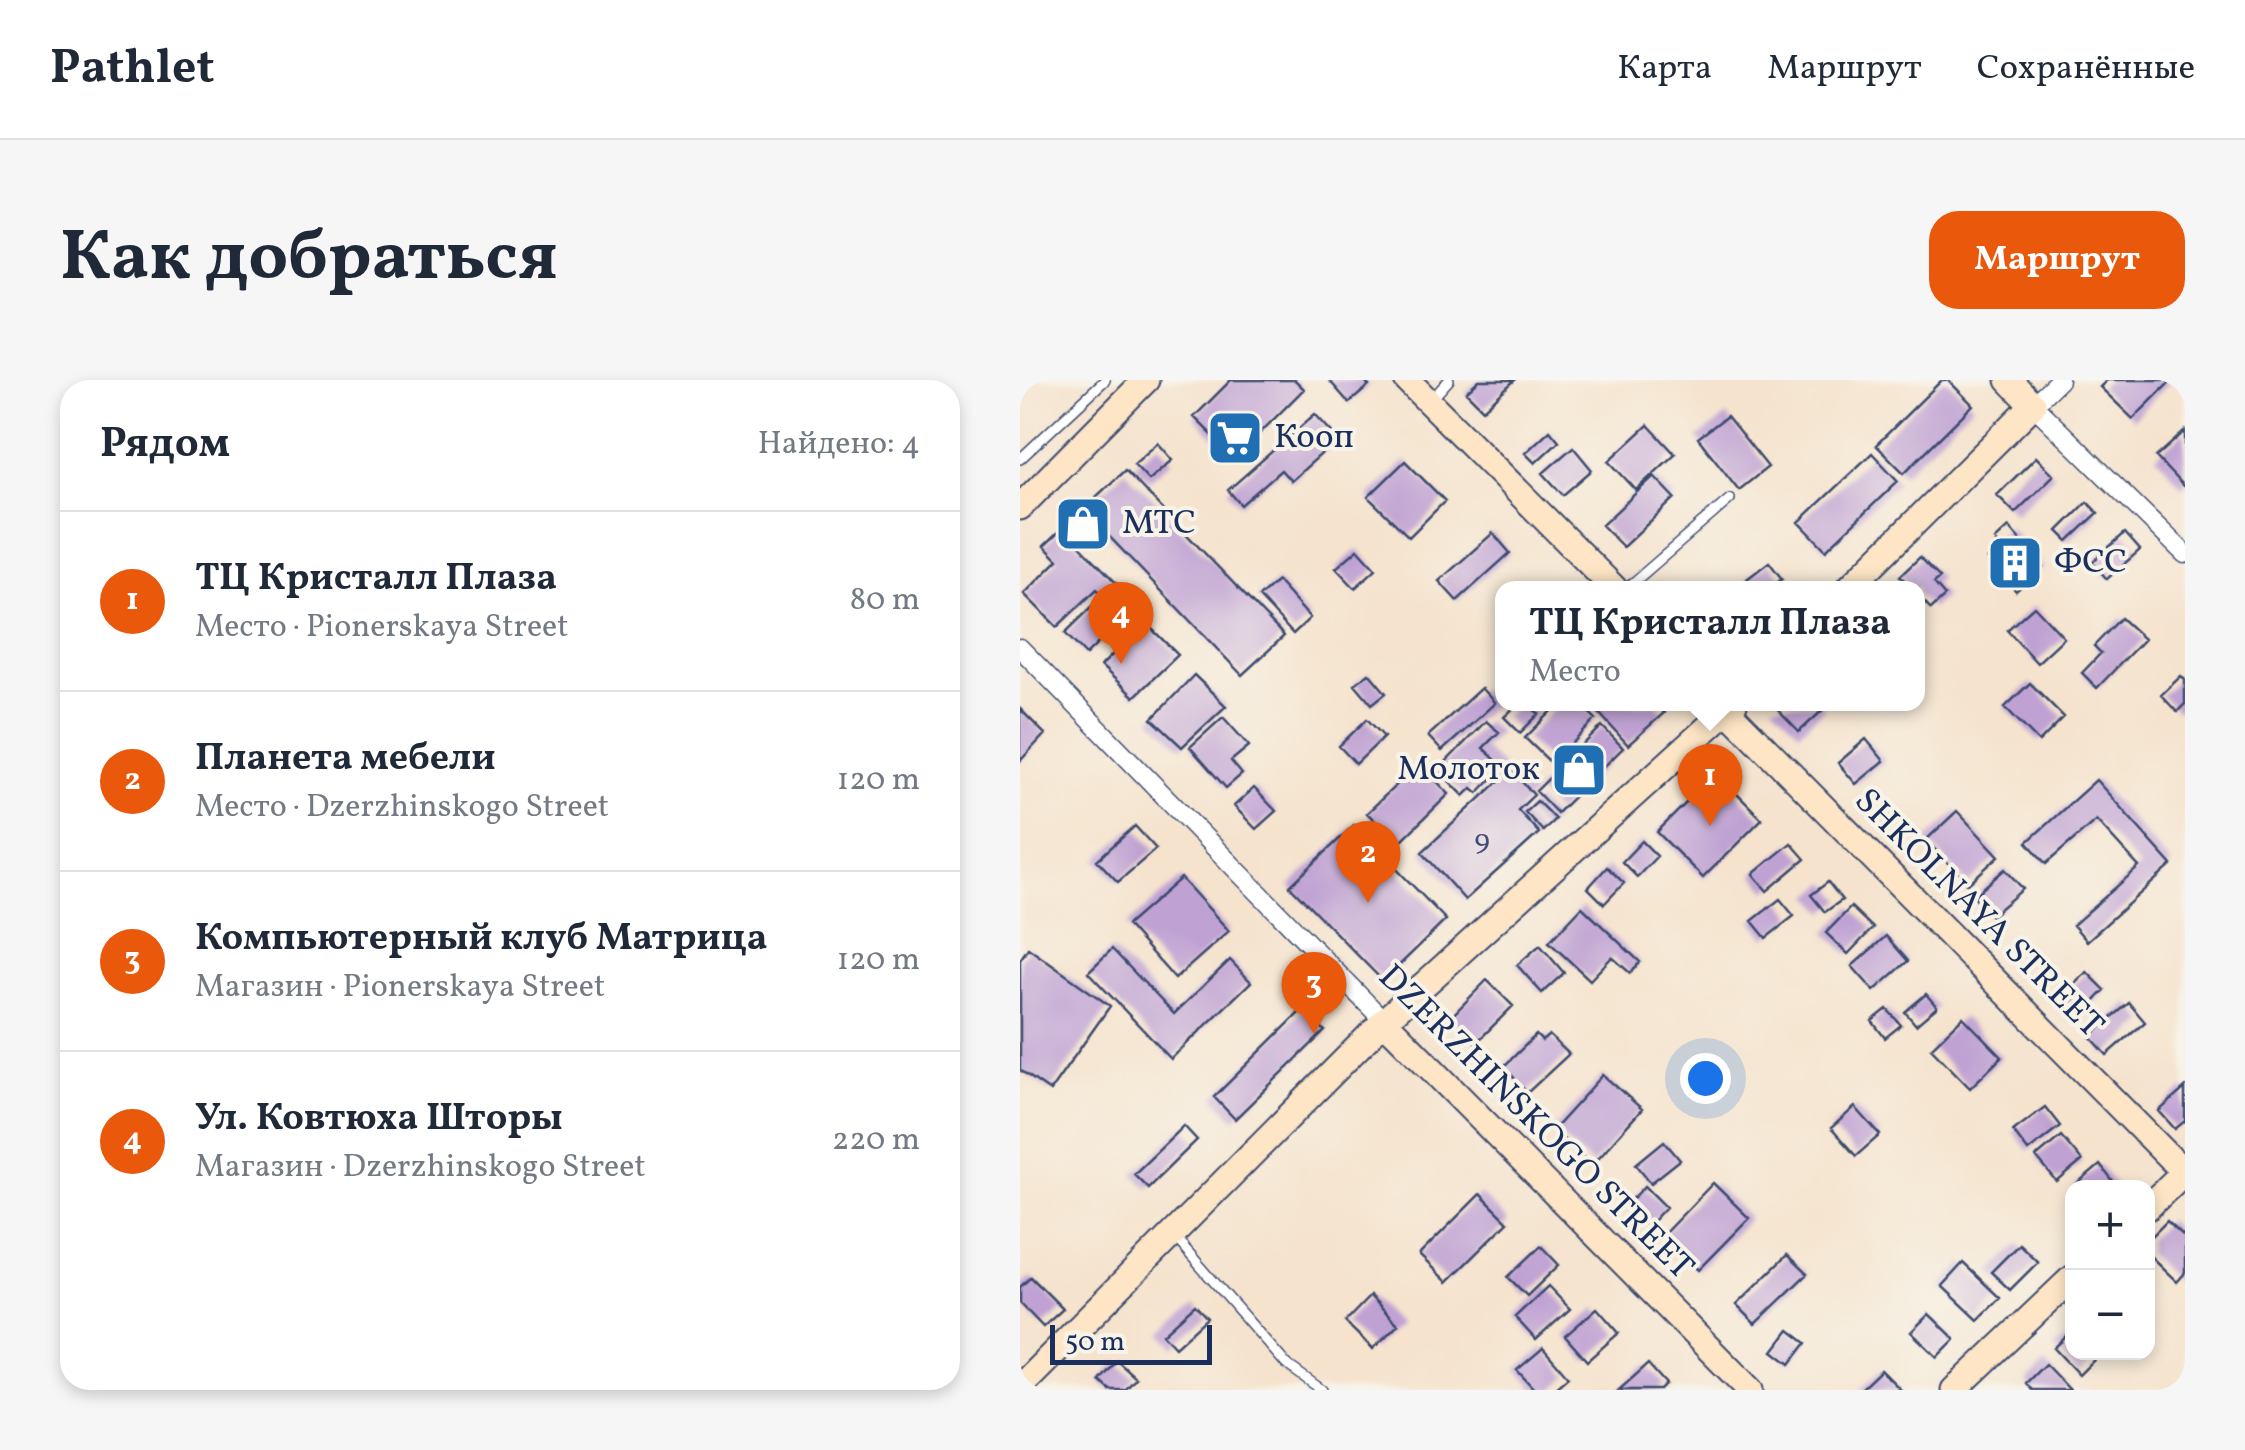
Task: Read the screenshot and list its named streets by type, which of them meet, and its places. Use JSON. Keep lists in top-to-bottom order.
{
  "streets": {
    "street": ["SHKOLNAYA STREET", "DZERZHINSKOGO STREET"]
  },
  "places": {
    "supermarket": ["Кооп"],
    "shop": ["МТС", "Молоток"],
    "building": ["ФСС"]
  },
  "house_numbers": ["9"],
  "scale_bar": "50 m",
  "page": {
    "header": "Pathlet",
    "nav": ["Карта", "Маршрут", "Сохранённые"],
    "title": "Как добраться",
    "buttons": "Маршрут",
    "heading": ["Рядом", "Найдено: 4"],
    "list": [
      {
        "mark": "1",
        "name": "ТЦ Кристалл Плаза",
        "note": "Место · Pionerskaya Street",
        "value": "80 m"
      },
      {
        "mark": "2",
        "name": "Планета мебели",
        "note": "Место · Dzerzhinskogo Street",
        "value": "120 m"
      },
      {
        "mark": "3",
        "name": "Компьютерный клуб Матрица",
        "note": "Магазин · Pionerskaya Street",
        "value": "120 m"
      },
      {
        "mark": "4",
        "name": "Ул. Ковтюха Шторы",
        "note": "Магазин · Dzerzhinskogo Street",
        "value": "220 m"
      }
    ],
    "popup": ["ТЦ Кристалл Плаза", "Место"],
    "pins": [
      "4",
      "1",
      "2",
      "3"
    ],
    "map_buttons": ["+", "−"],
    "scale": "50 m"
  }
}
